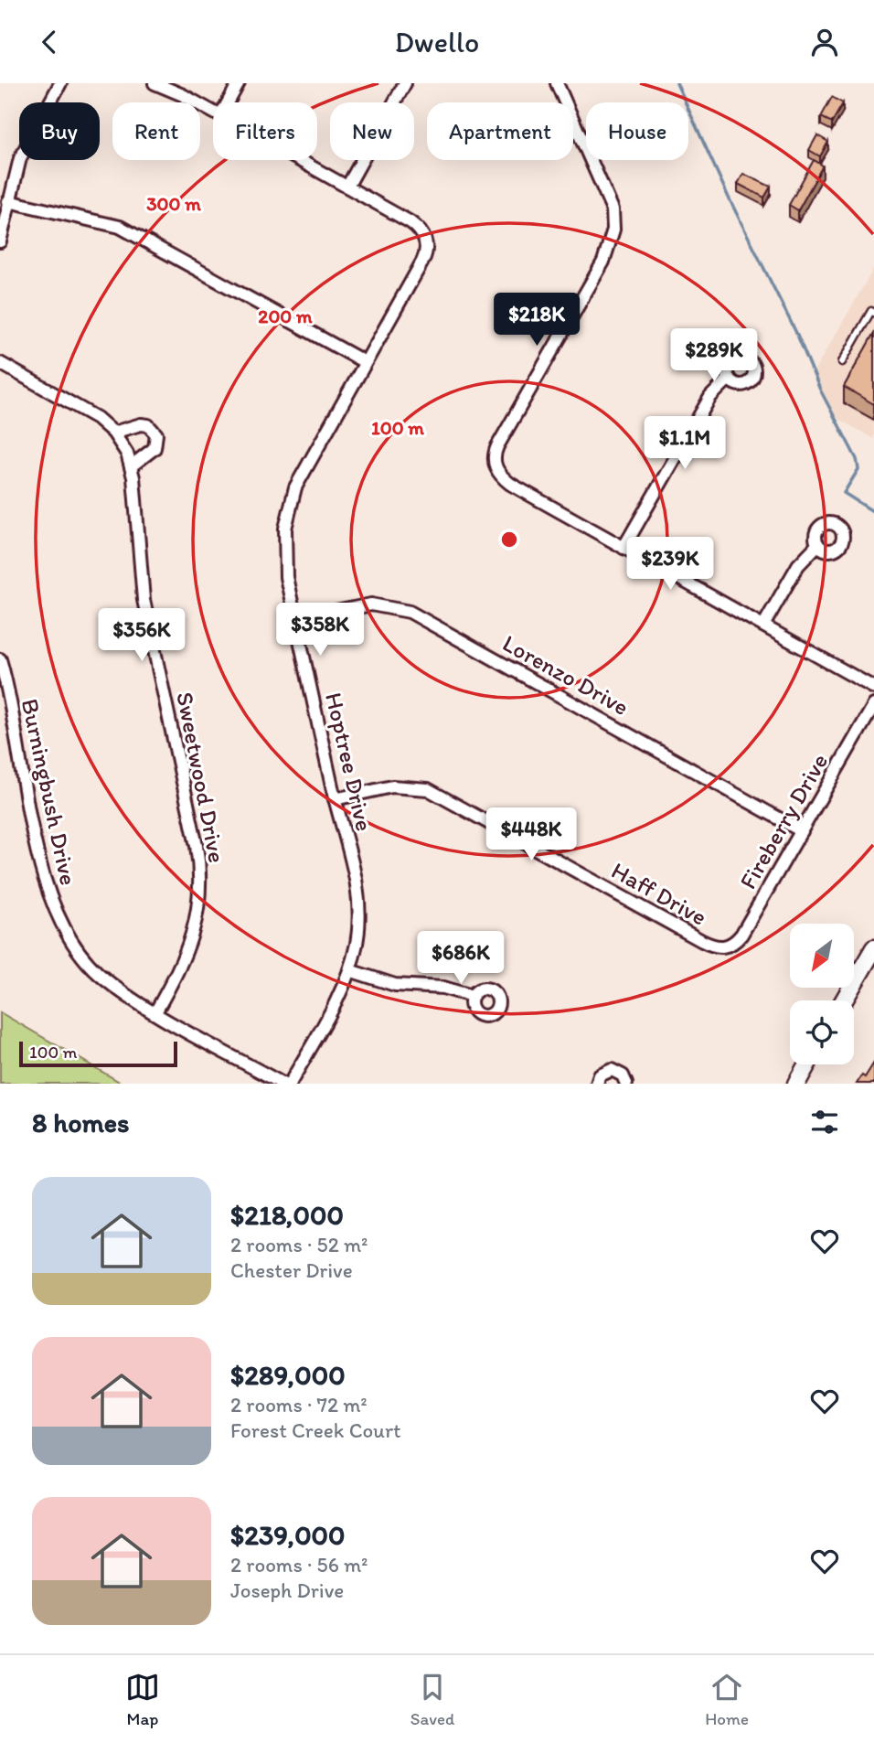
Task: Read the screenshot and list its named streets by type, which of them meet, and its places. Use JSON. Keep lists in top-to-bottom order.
{
  "streets": {
    "street": [
      "Lorenzo Drive",
      "Hoptree Drive",
      "Sweetwood Drive",
      "Burningbush Drive",
      "Fireberry Drive",
      "Haff Drive"
    ]
  },
  "crossings": [
    ["Lorenzo Drive", "Hoptree Drive"],
    ["Lorenzo Drive", "Fireberry Drive"],
    ["Hoptree Drive", "Haff Drive"],
    ["Sweetwood Drive", "Burningbush Drive"],
    ["Fireberry Drive", "Haff Drive"]
  ],
  "scale_bar": "100 m",
  "north": "bottom left",
  "page": {
    "header": "Dwello",
    "chip": [
      "Buy",
      "Rent",
      "Filters",
      "New",
      "Apartment",
      "House"
    ],
    "price": [
      "$218K",
      "$289K",
      "$1.1M",
      "$239K",
      "$358K",
      "$356K",
      "$448K",
      "$686K"
    ],
    "scale": "100 m",
    "heading": "8 homes",
    "list": [
      {
        "name": "$218,000",
        "note": "2 rooms · 52 m² · Chester Drive"
      },
      {
        "name": "$289,000",
        "note": "2 rooms · 72 m² · Forest Creek Court"
      },
      {
        "name": "$239,000",
        "note": "2 rooms · 56 m² · Joseph Drive"
      }
    ],
    "tabs": ["Map", "Saved", "Home"]
  },
  "rings": ["300 m", "200 m", "100 m"]
}
